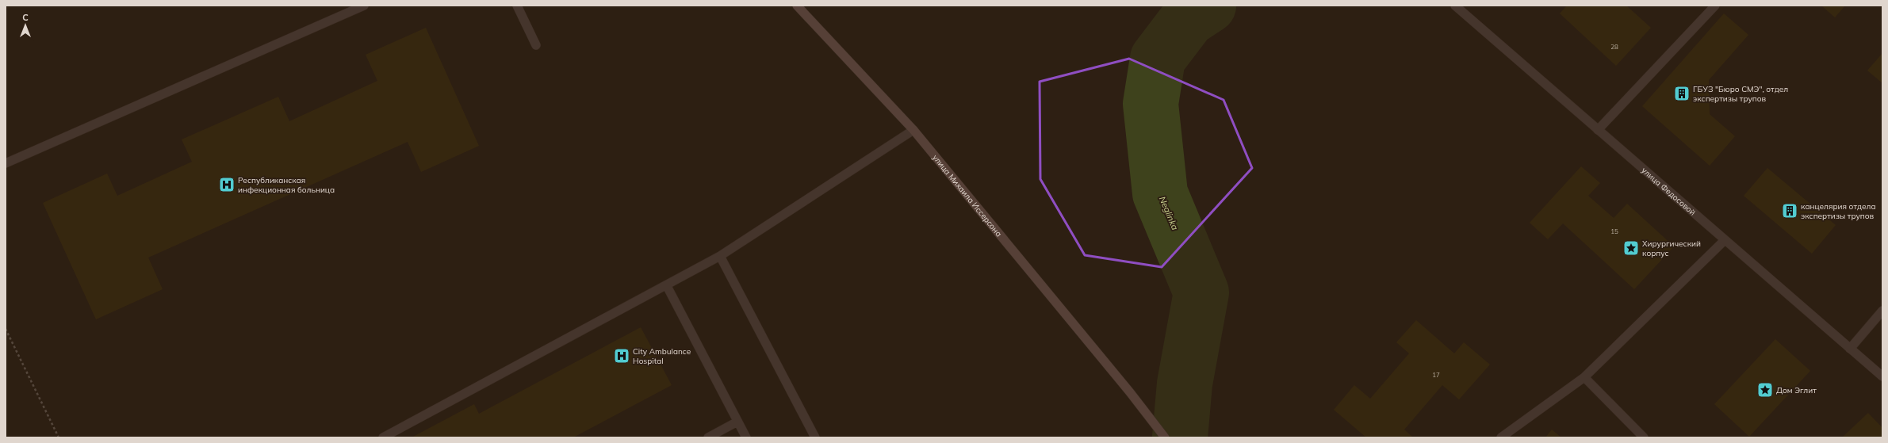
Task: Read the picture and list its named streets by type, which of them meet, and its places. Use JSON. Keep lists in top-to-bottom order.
{
  "streets": {
    "main road": ["улица Михаила Иссерсона"],
    "street": ["улица Федосовой"]
  },
  "water": ["Neglinka"],
  "places": {
    "building": ["ГБУЗ \"Бюро СМЭ\", отдел экспертизы трупов", "канцелярия отдела экспертизы трупов"],
    "hospital": ["Республиканская инфекционная больница", "City Ambulance Hospital"],
    "place": ["Хирургический корпус", "Дом Эглит"]
  },
  "house_numbers": ["28", "15", "17"],
  "north": "top"
}
